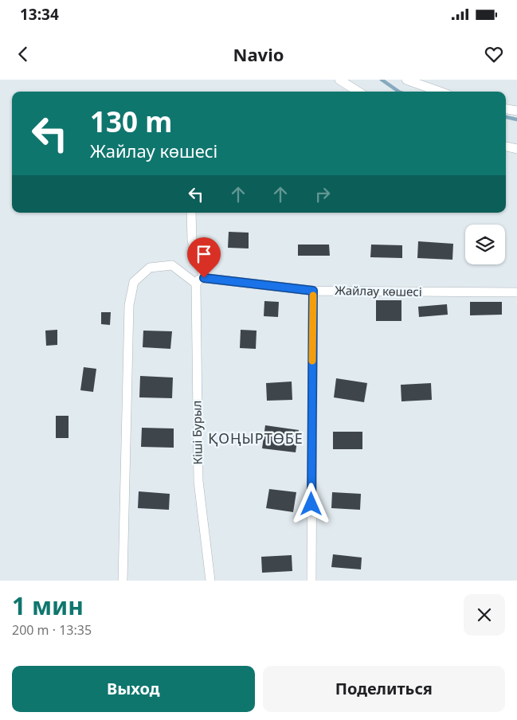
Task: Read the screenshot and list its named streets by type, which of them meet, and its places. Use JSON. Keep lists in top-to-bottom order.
{
  "streets": {
    "street": ["Жайлау көшесі", "Кіші Бурыл"]
  },
  "crossings": [
    ["Жайлау көшесі", "Кіші Бурыл"]
  ],
  "districts": ["ҚОҢЫРТӨБЕ"],
  "page": {
    "status": "13:34",
    "header": "Navio",
    "turn": ["130 m", "Жайлау көшесі"],
    "heading": ["1 мин", "200 m · 13:35"],
    "buttons": ["Выход", "Поделиться"]
  }
}
